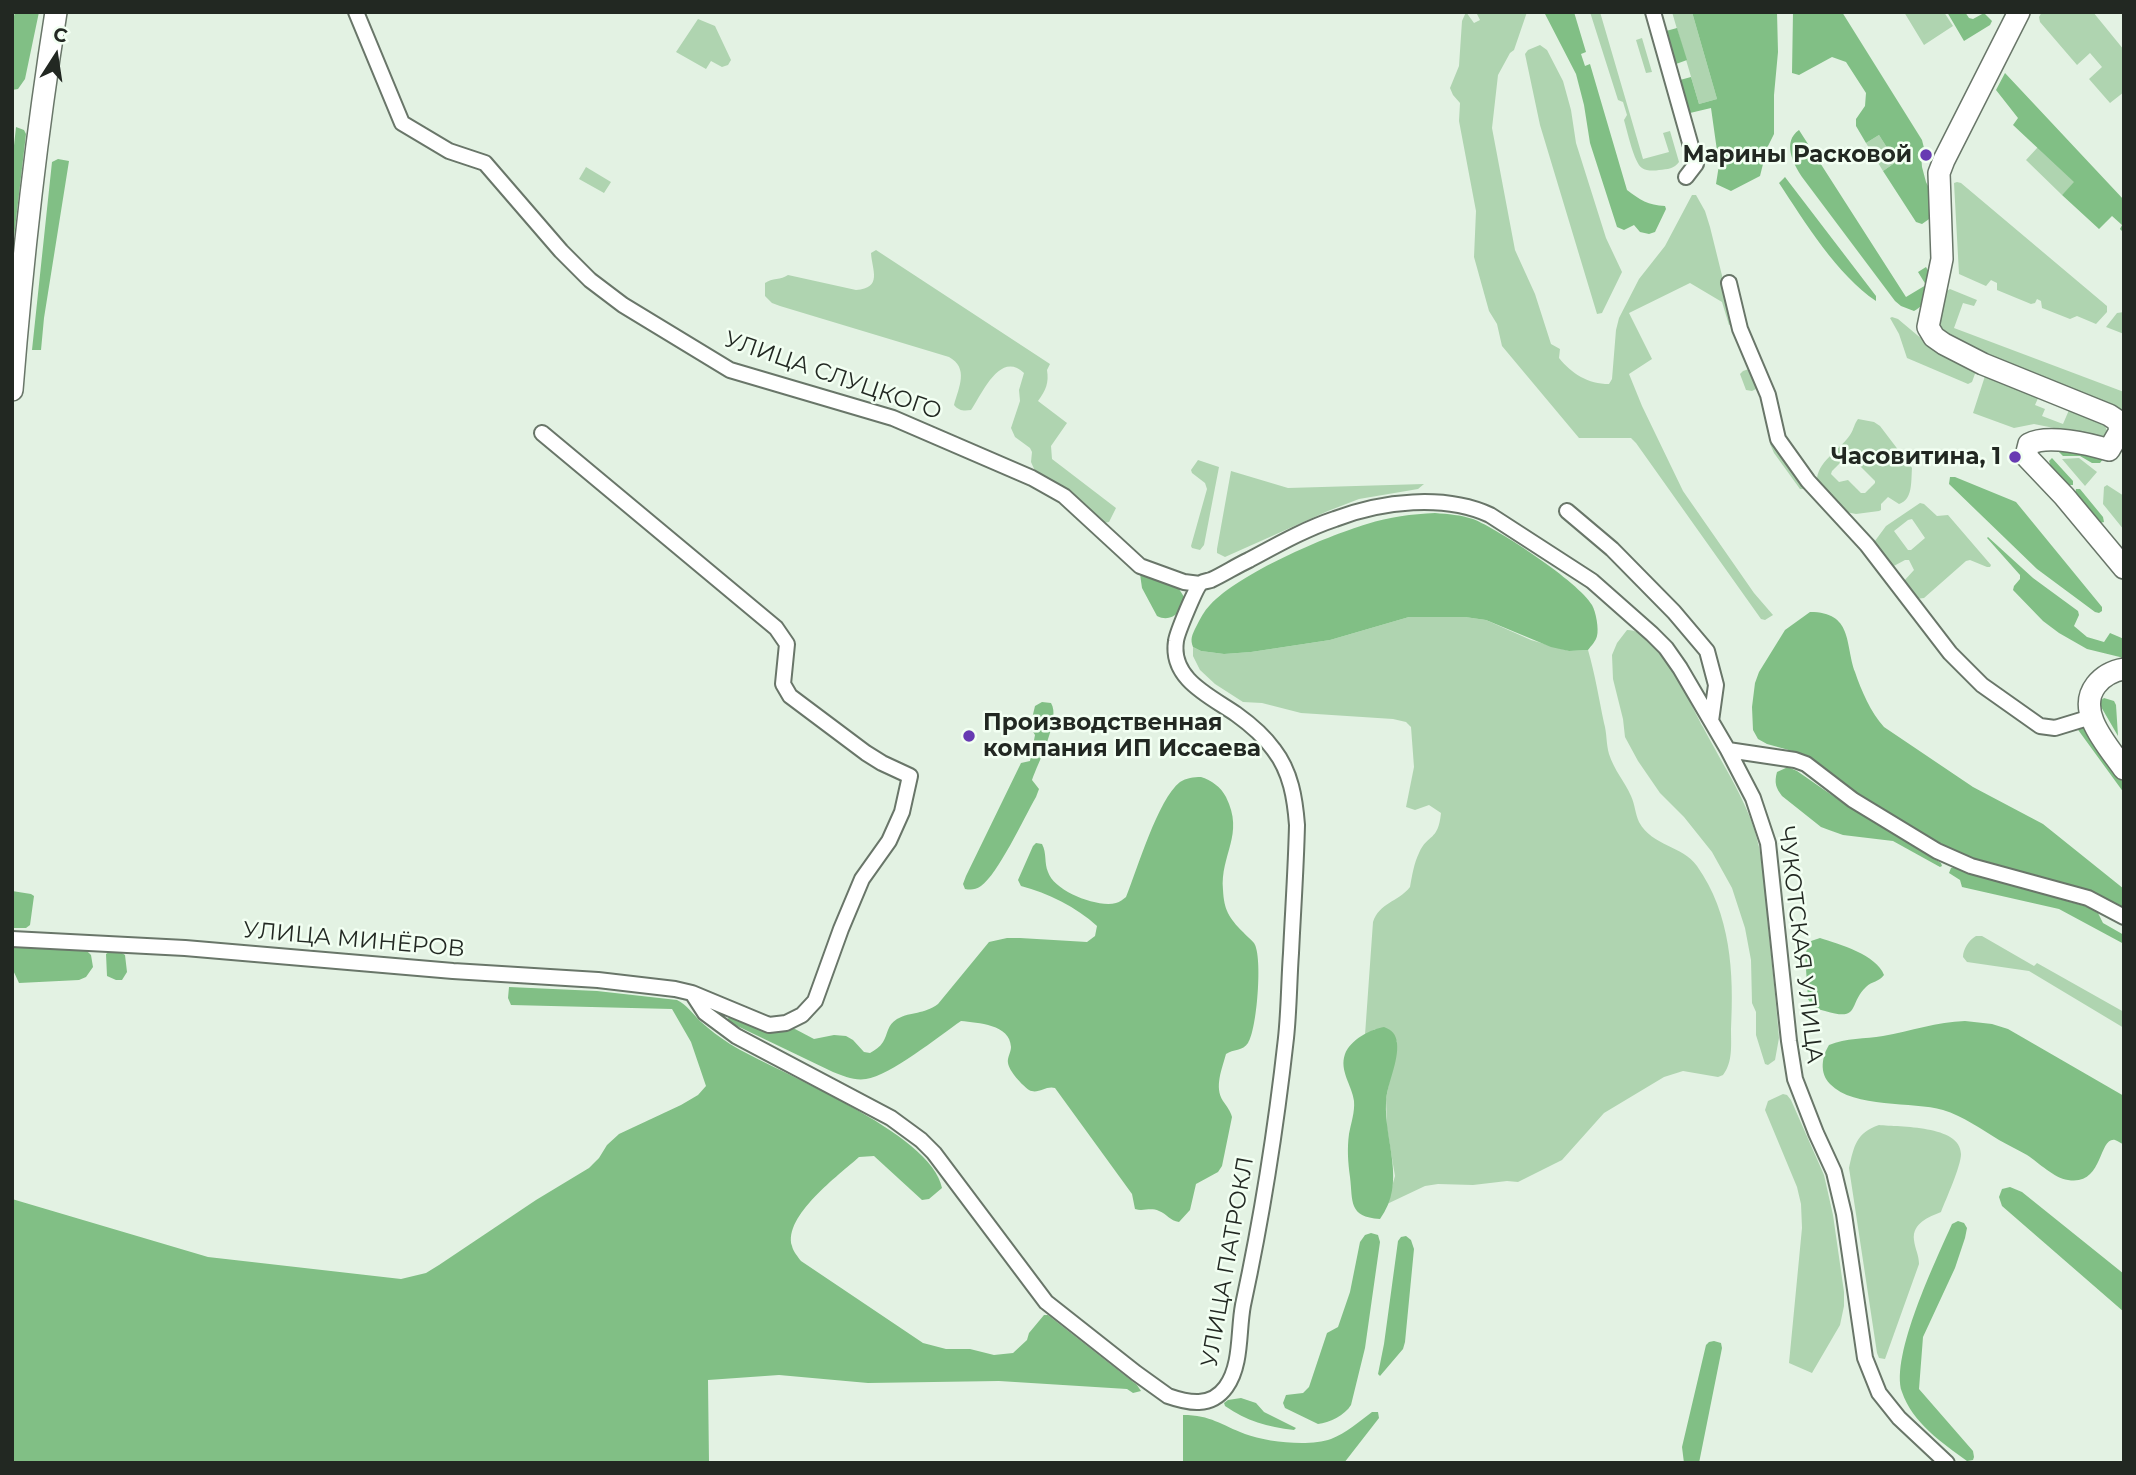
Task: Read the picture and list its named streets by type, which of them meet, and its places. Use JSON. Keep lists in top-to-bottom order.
{
  "streets": {
    "street": [
      "УЛИЦА СЛУЦКОГО",
      "УЛИЦА МИНЁРОВ",
      "ЧУКОТСКАЯ УЛИЦА",
      "УЛИЦА ПАТРОКЛ"
    ]
  },
  "crossings": [
    ["УЛИЦА СЛУЦКОГО", "ЧУКОТСКАЯ УЛИЦА"],
    ["УЛИЦА СЛУЦКОГО", "УЛИЦА ПАТРОКЛ"],
    ["УЛИЦА МИНЁРОВ", "УЛИЦА ПАТРОКЛ"],
    ["ЧУКОТСКАЯ УЛИЦА", "УЛИЦА ПАТРОКЛ"]
  ],
  "places": ["Марины Расковой", "Часовитина, 1", "Производственная компания ИП Иссаева"],
  "north": "top"
}
